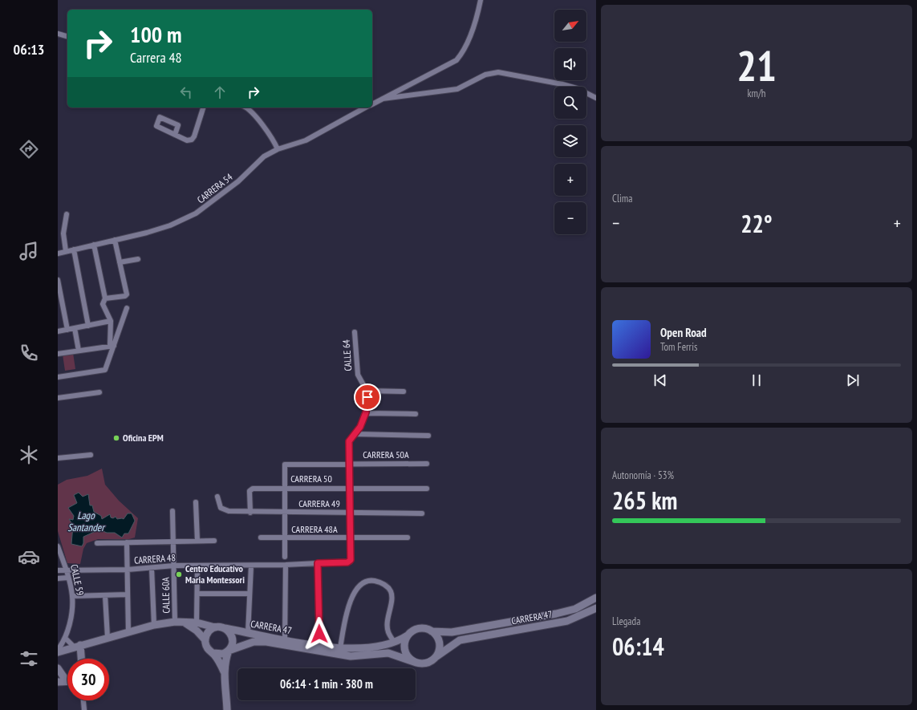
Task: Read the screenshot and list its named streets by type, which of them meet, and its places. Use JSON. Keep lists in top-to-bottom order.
{
  "streets": {
    "street": [
      "CARRERA 54",
      "CALLE 64",
      "CARRERA 50A",
      "CARRERA 50",
      "CARRERA 49",
      "CARRERA 48A",
      "CARRERA 48",
      "CALLE 59",
      "CALLE 60A",
      "CARRERA 47"
    ]
  },
  "crossings": [
    ["CALLE 64", "CARRERA 50A"],
    ["CALLE 64", "CARRERA 50"],
    ["CALLE 64", "CARRERA 49"],
    ["CALLE 64", "CARRERA 48A"],
    ["CALLE 64", "CARRERA 48"],
    ["CARRERA 50A", "CARRERA 50"],
    ["CARRERA 50", "CARRERA 49"],
    ["CARRERA 48", "CALLE 59"],
    ["CARRERA 48", "CALLE 60A"]
  ],
  "water": ["Lago Santander"],
  "places": ["Oficina EPM", "Centro Educativo Maria Montessori"],
  "north": "top right",
  "page": {
    "tabs": "06:13",
    "tile": [
      ["21", "km/h"],
      "Clima",
      ["Autonomía · 53%", "265 km"],
      ["Llegada", "06:14"]
    ],
    "map_buttons": ["+", "−"],
    "turn": ["100 m", "Carrera 48"],
    "heat": ["−", "22°", "+"],
    "song": ["Open Road", "Tom Ferris"],
    "limit": "30",
    "trip": "06:14 · 1 min · 380 m"
  }
}
